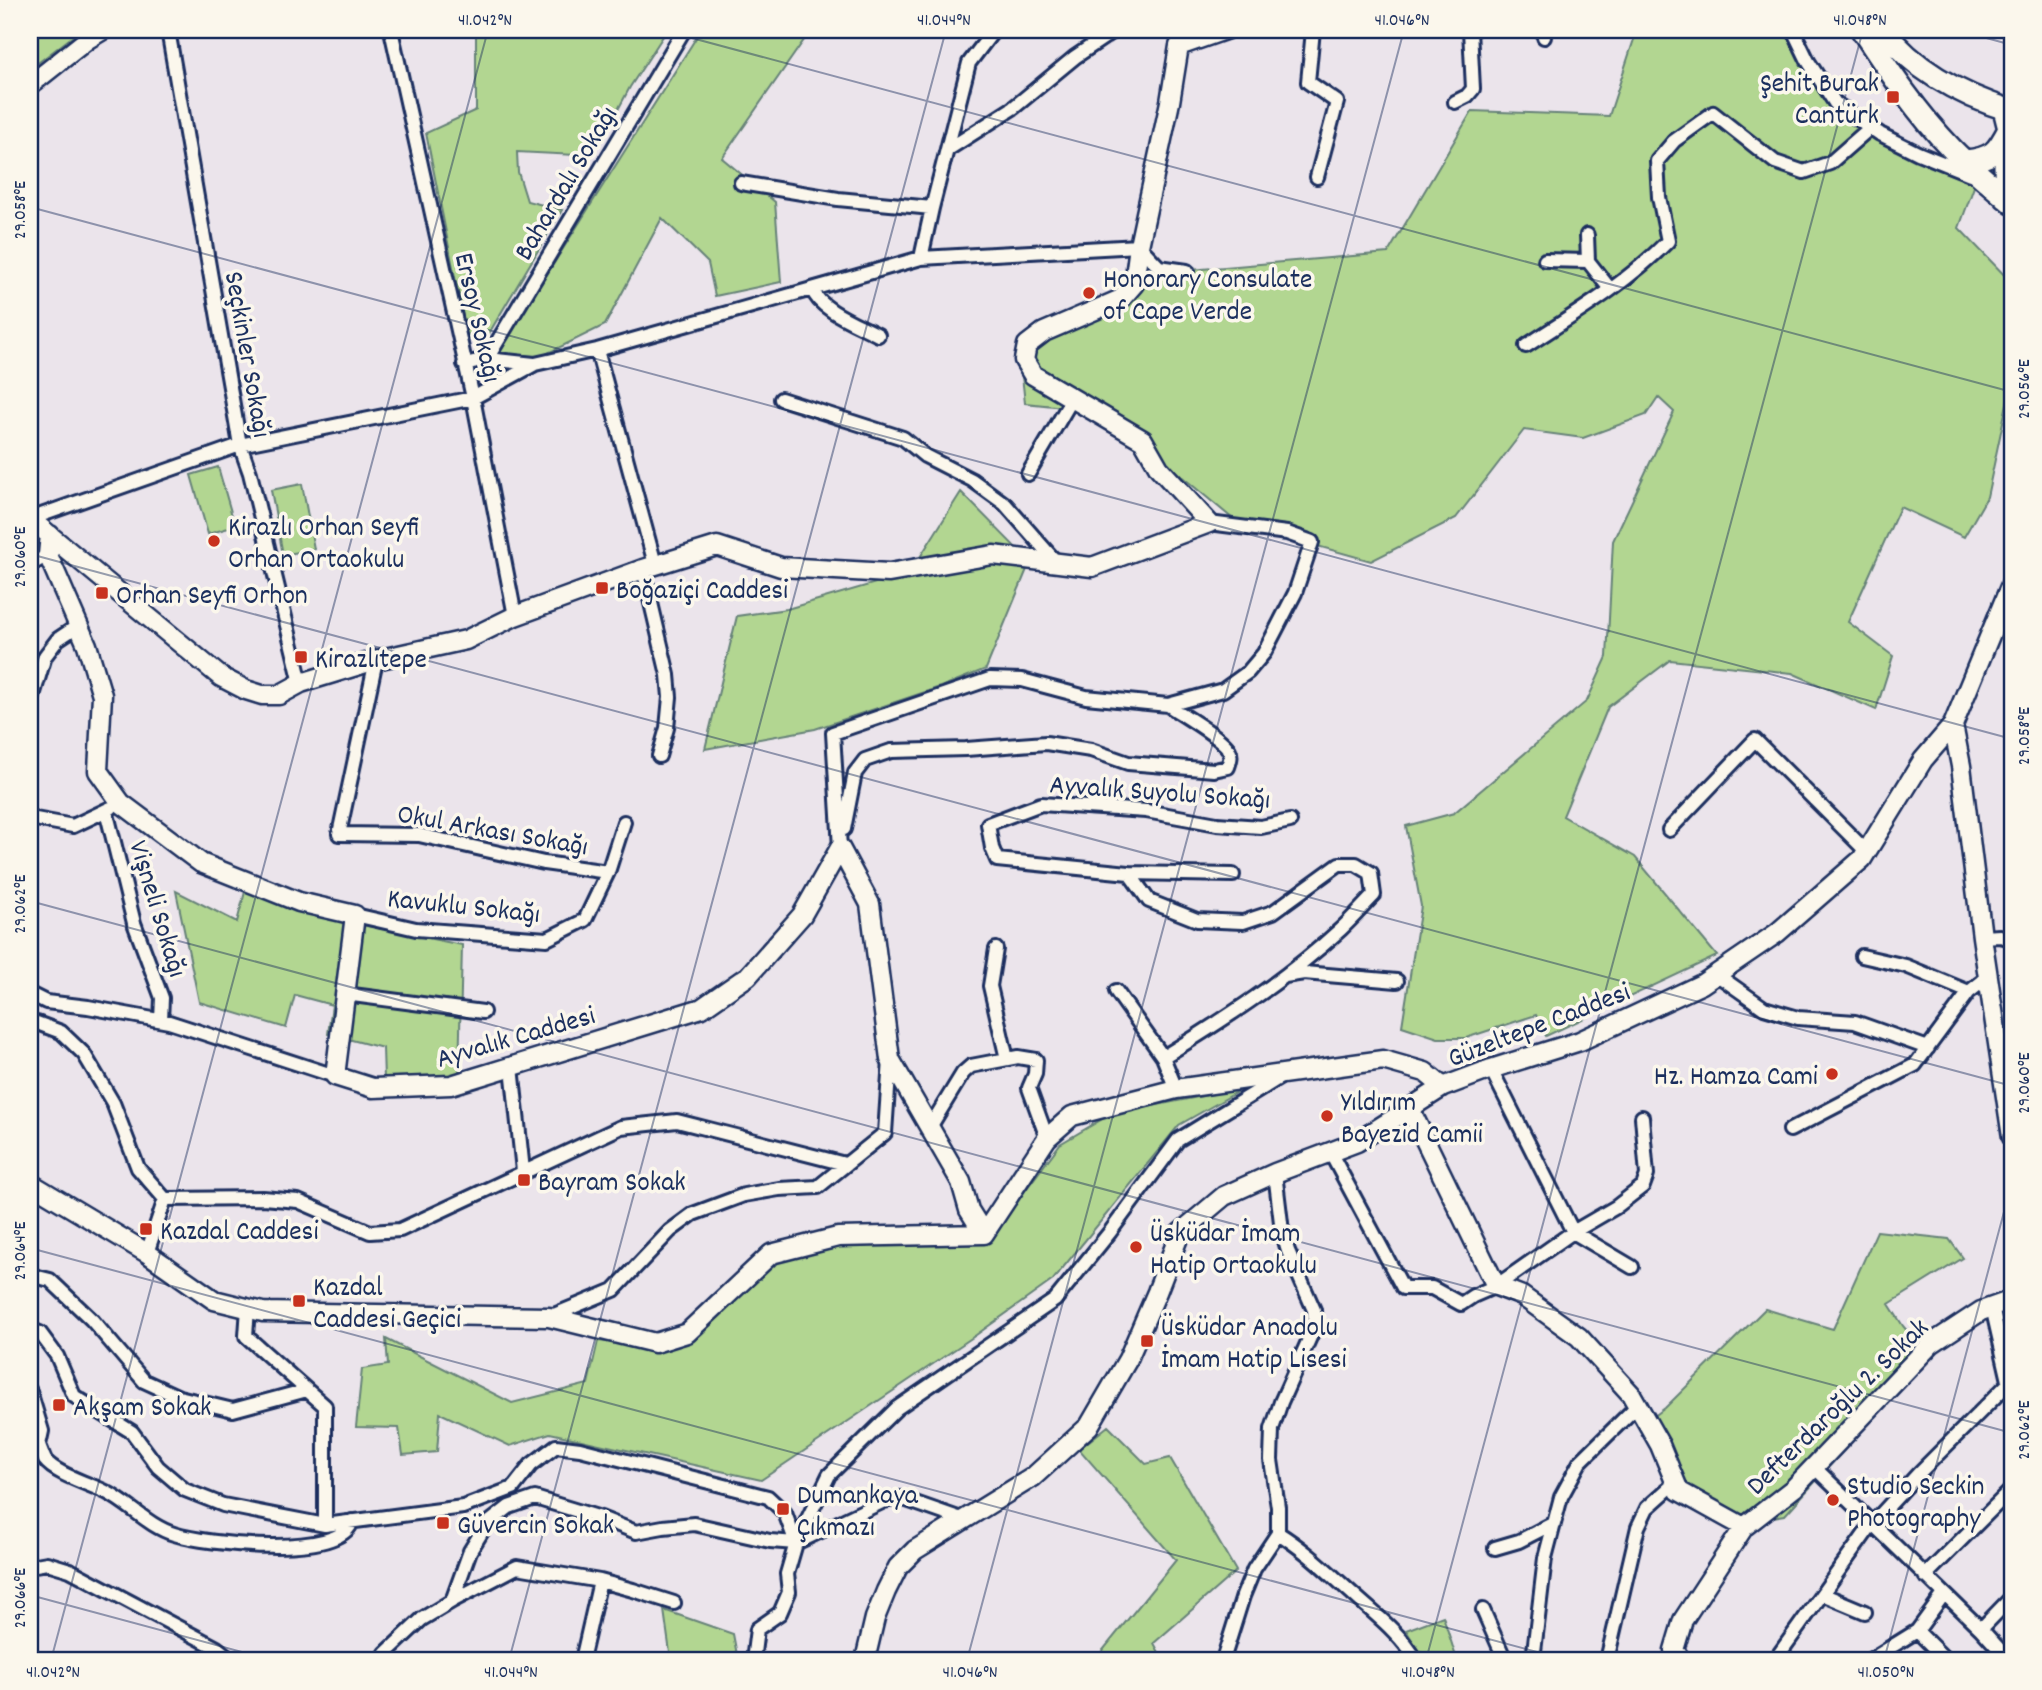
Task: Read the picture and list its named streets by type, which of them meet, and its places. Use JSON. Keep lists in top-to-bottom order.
{
  "streets": {
    "street": [
      "Bahardalı Sokağı",
      "Ersoy Sokağı",
      "Seçkinler Sokağı",
      "Ayvalık Suyolu Sokağı",
      "Okul Arkası Sokağı",
      "Kavuklu Sokağı",
      "Vişneli Sokağı",
      "Güzeltepe Caddesi",
      "Ayvalık Caddesi",
      "Defterdaroğlu 2. Sokak"
    ]
  },
  "crossings": [
    ["Okul Arkası Sokağı", "Kavuklu Sokağı"]
  ],
  "places": {
    "transit": [
      "Şehit Burak Cantürk",
      "Boğaziçi Caddesi",
      "Orhan Seyfi Orhon",
      "Kirazlıtepe",
      "Bayram Sokak",
      "Kazdal Caddesi",
      "Kazdal Caddesi Geçici",
      "Üsküdar Anadolu İmam Hatip Lisesi",
      "Akşam Sokak",
      "Dumankaya Çıkmazı",
      "Güvercin Sokak"
    ],
    "other": [
      "Honorary Consulate of Cape Verde",
      "Kirazlı Orhan Seyfi Orhan Ortaokulu",
      "Hz. Hamza Cami",
      "Yıldırım Bayezid Camii",
      "Üsküdar İmam Hatip Ortaokulu",
      "Studio Seckin Photography"
    ]
  },
  "coordinates": [
    "41.042°N",
    "41.044°N",
    "41.046°N",
    "41.048°N",
    "29.058°E",
    "29.056°E",
    "29.060°E",
    "29.062°E",
    "29.064°E",
    "29.066°E",
    "41.050°N"
  ]
}
